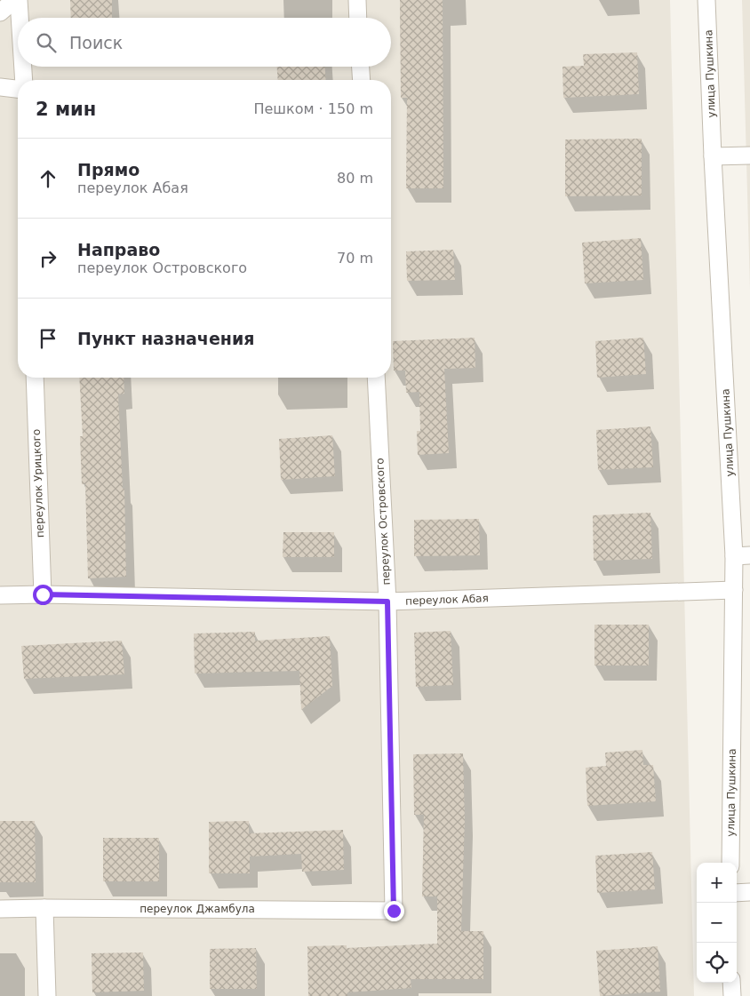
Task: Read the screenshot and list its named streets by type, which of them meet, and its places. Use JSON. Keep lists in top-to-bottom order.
{
  "streets": {
    "lane": [
      "улица Пушкина",
      "переулок Урицкого",
      "переулок Островского",
      "переулок Абая",
      "переулок Джамбула"
    ]
  },
  "crossings": [
    ["улица Пушкина", "переулок Абая"],
    ["переулок Урицкого", "переулок Абая"],
    ["переулок Островского", "переулок Абая"],
    ["переулок Островского", "переулок Джамбула"]
  ],
  "page": {
    "search": "Поиск",
    "heading": ["2 мин", "Пешком · 150 m"],
    "list": [
      ["Прямо", "переулок Абая", "80 m"],
      ["Направо", "переулок Островского", "70 m"],
      "Пункт назначения"
    ],
    "map_buttons": ["+", "−"]
  }
}
